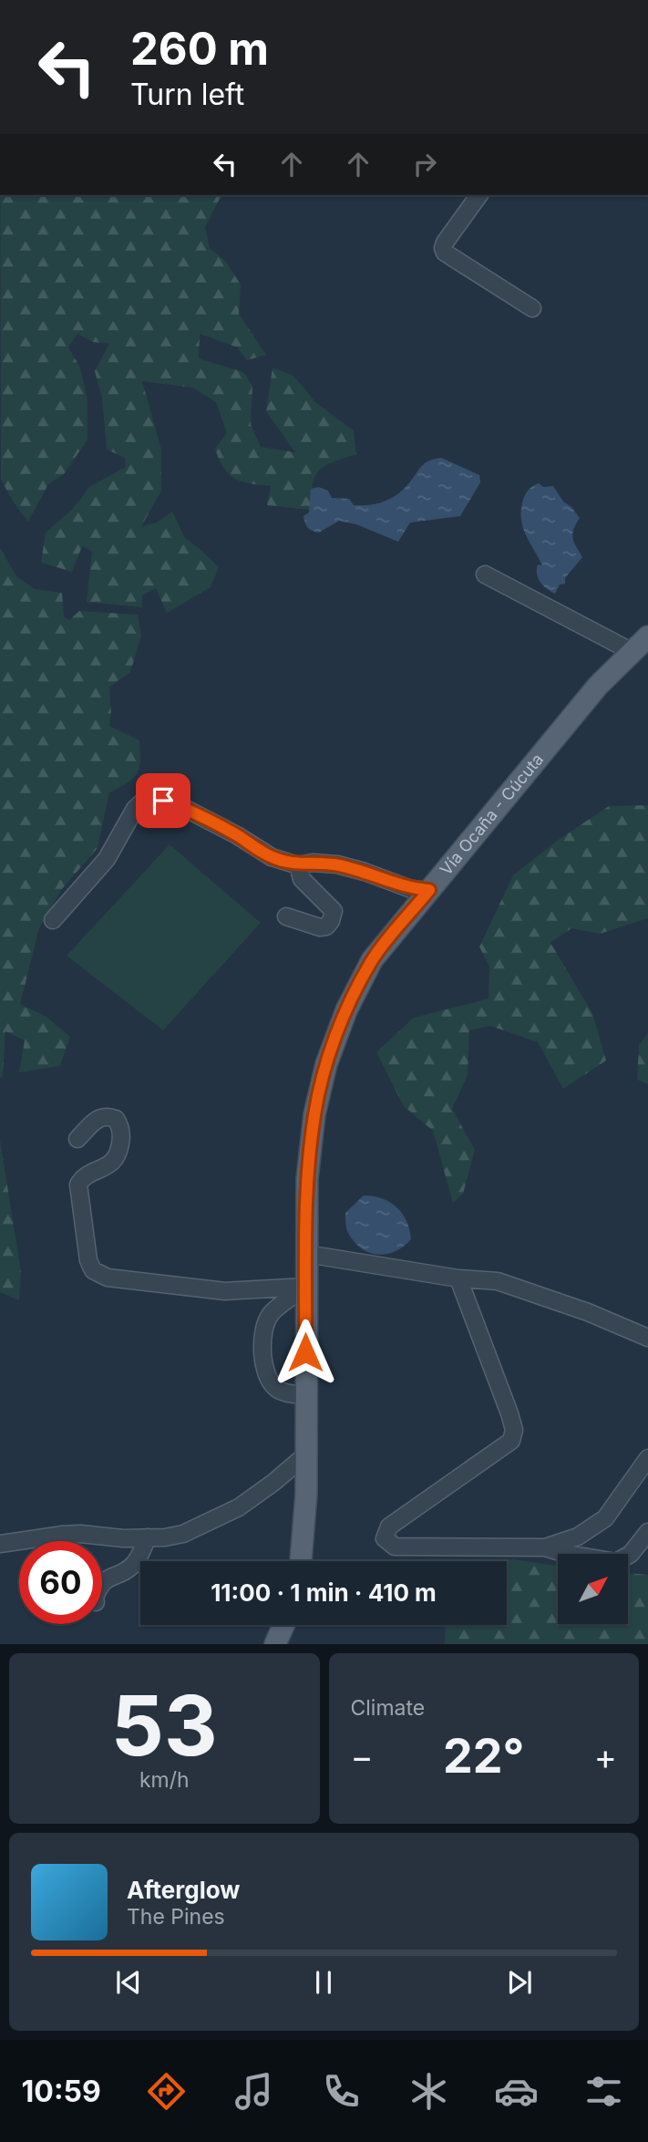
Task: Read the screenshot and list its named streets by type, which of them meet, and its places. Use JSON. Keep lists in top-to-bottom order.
{
  "streets": {
    "main road": ["Vía Ocaña - Cúcuta"]
  },
  "north": "top right",
  "page": {
    "turn": ["260 m", "Turn left"],
    "limit": "60",
    "trip": "11:00 · 1 min · 410 m",
    "tile": [
      ["53", "km/h"],
      "Climate"
    ],
    "heat": ["−", "22°", "+"],
    "song": ["Afterglow", "The Pines"],
    "tabs": "10:59"
  }
}
